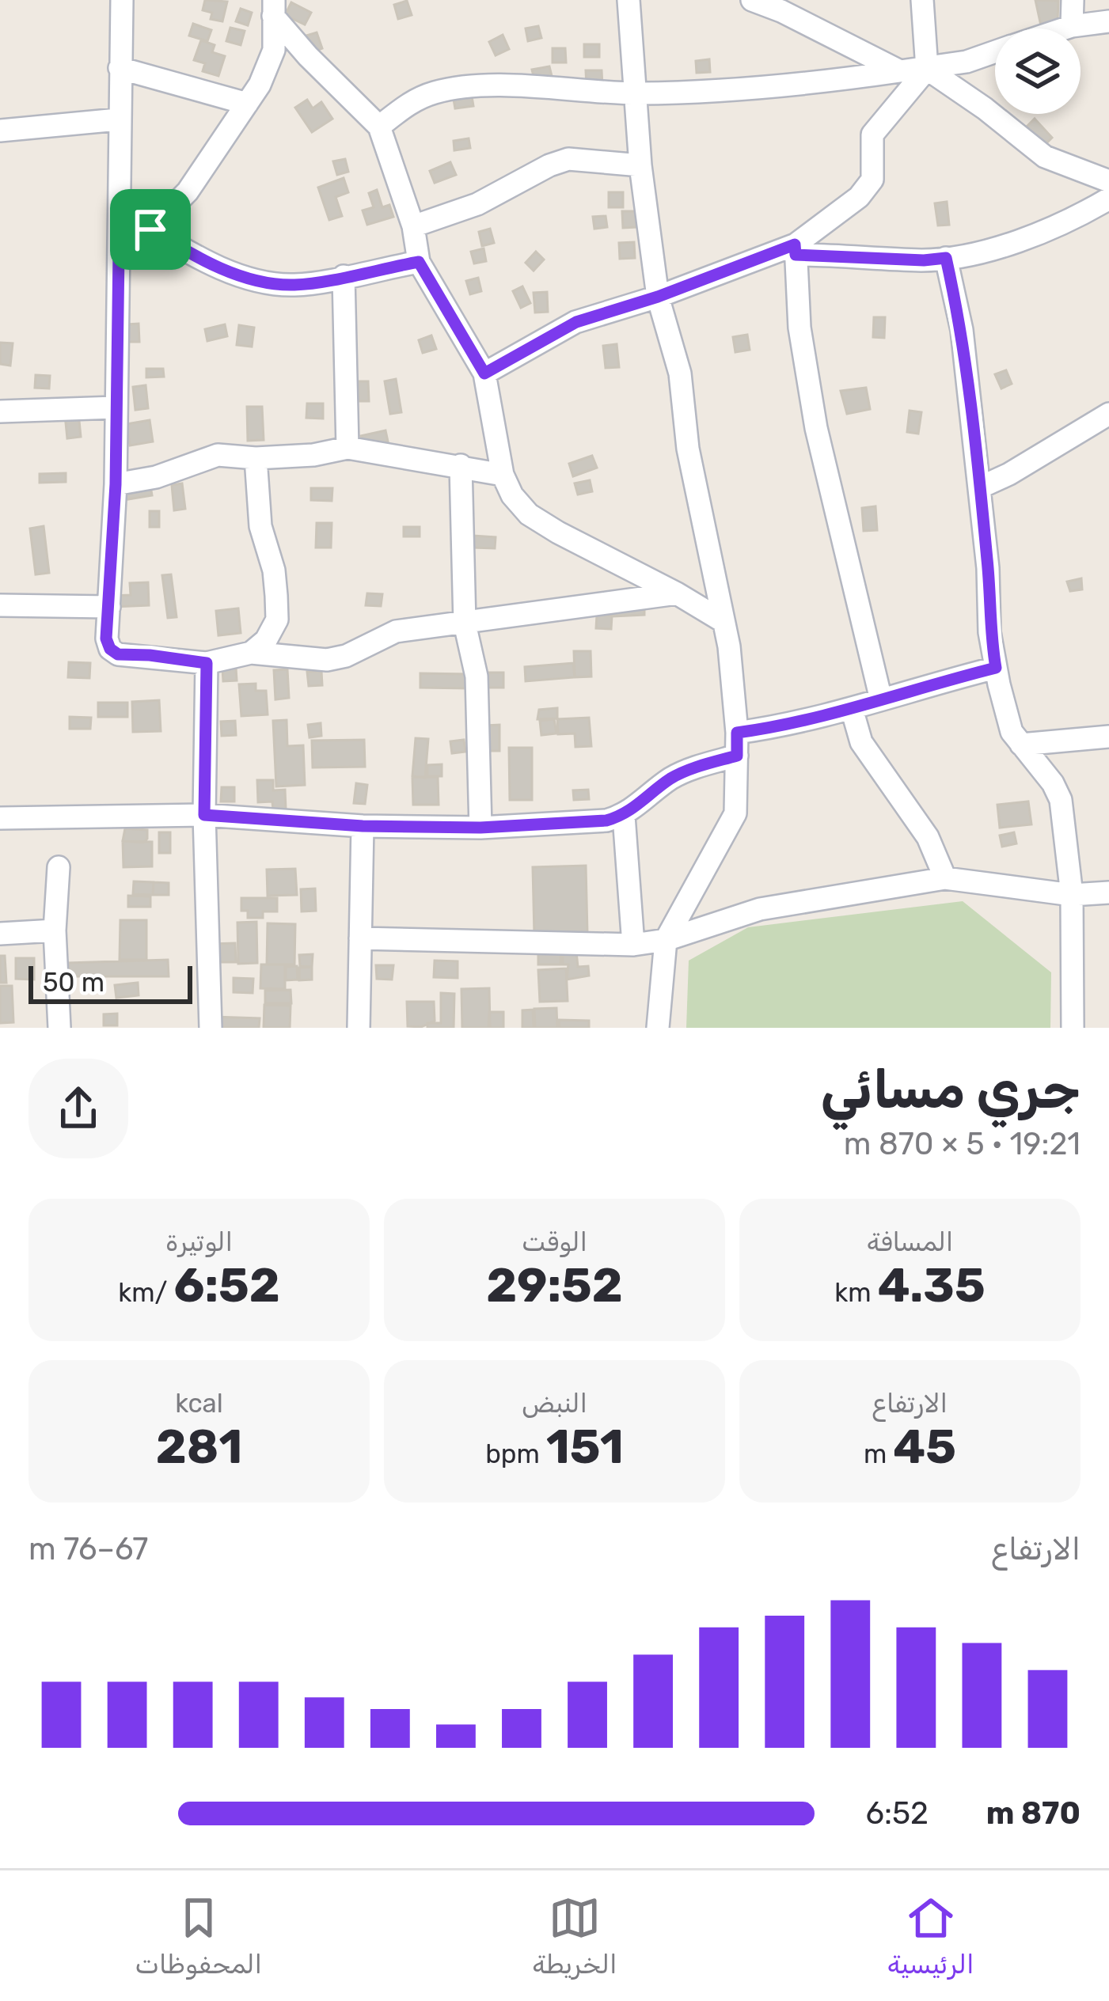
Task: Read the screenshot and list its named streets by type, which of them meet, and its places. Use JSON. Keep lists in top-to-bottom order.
{
  "scale_bar": "50 m",
  "page": {
    "scale": "50 m",
    "heading": ["جري مسائي", "19:21 · 5 × 870 m"],
    "stats": [
      ["المسافة", "4.35 km"],
      ["الوقت", "29:52"],
      ["الوتيرة", "6:52 /km"],
      ["الارتفاع", "45 m"],
      ["النبض", "151 bpm"],
      ["kcal", "281"]
    ],
    "chart": ["الارتفاع", "67–76 m"],
    "list": [
      {
        "name": "870 m",
        "note": "6:52"
      }
    ],
    "tabs": ["الرئيسية", "الخريطة", "المحفوظات"]
  }
}
